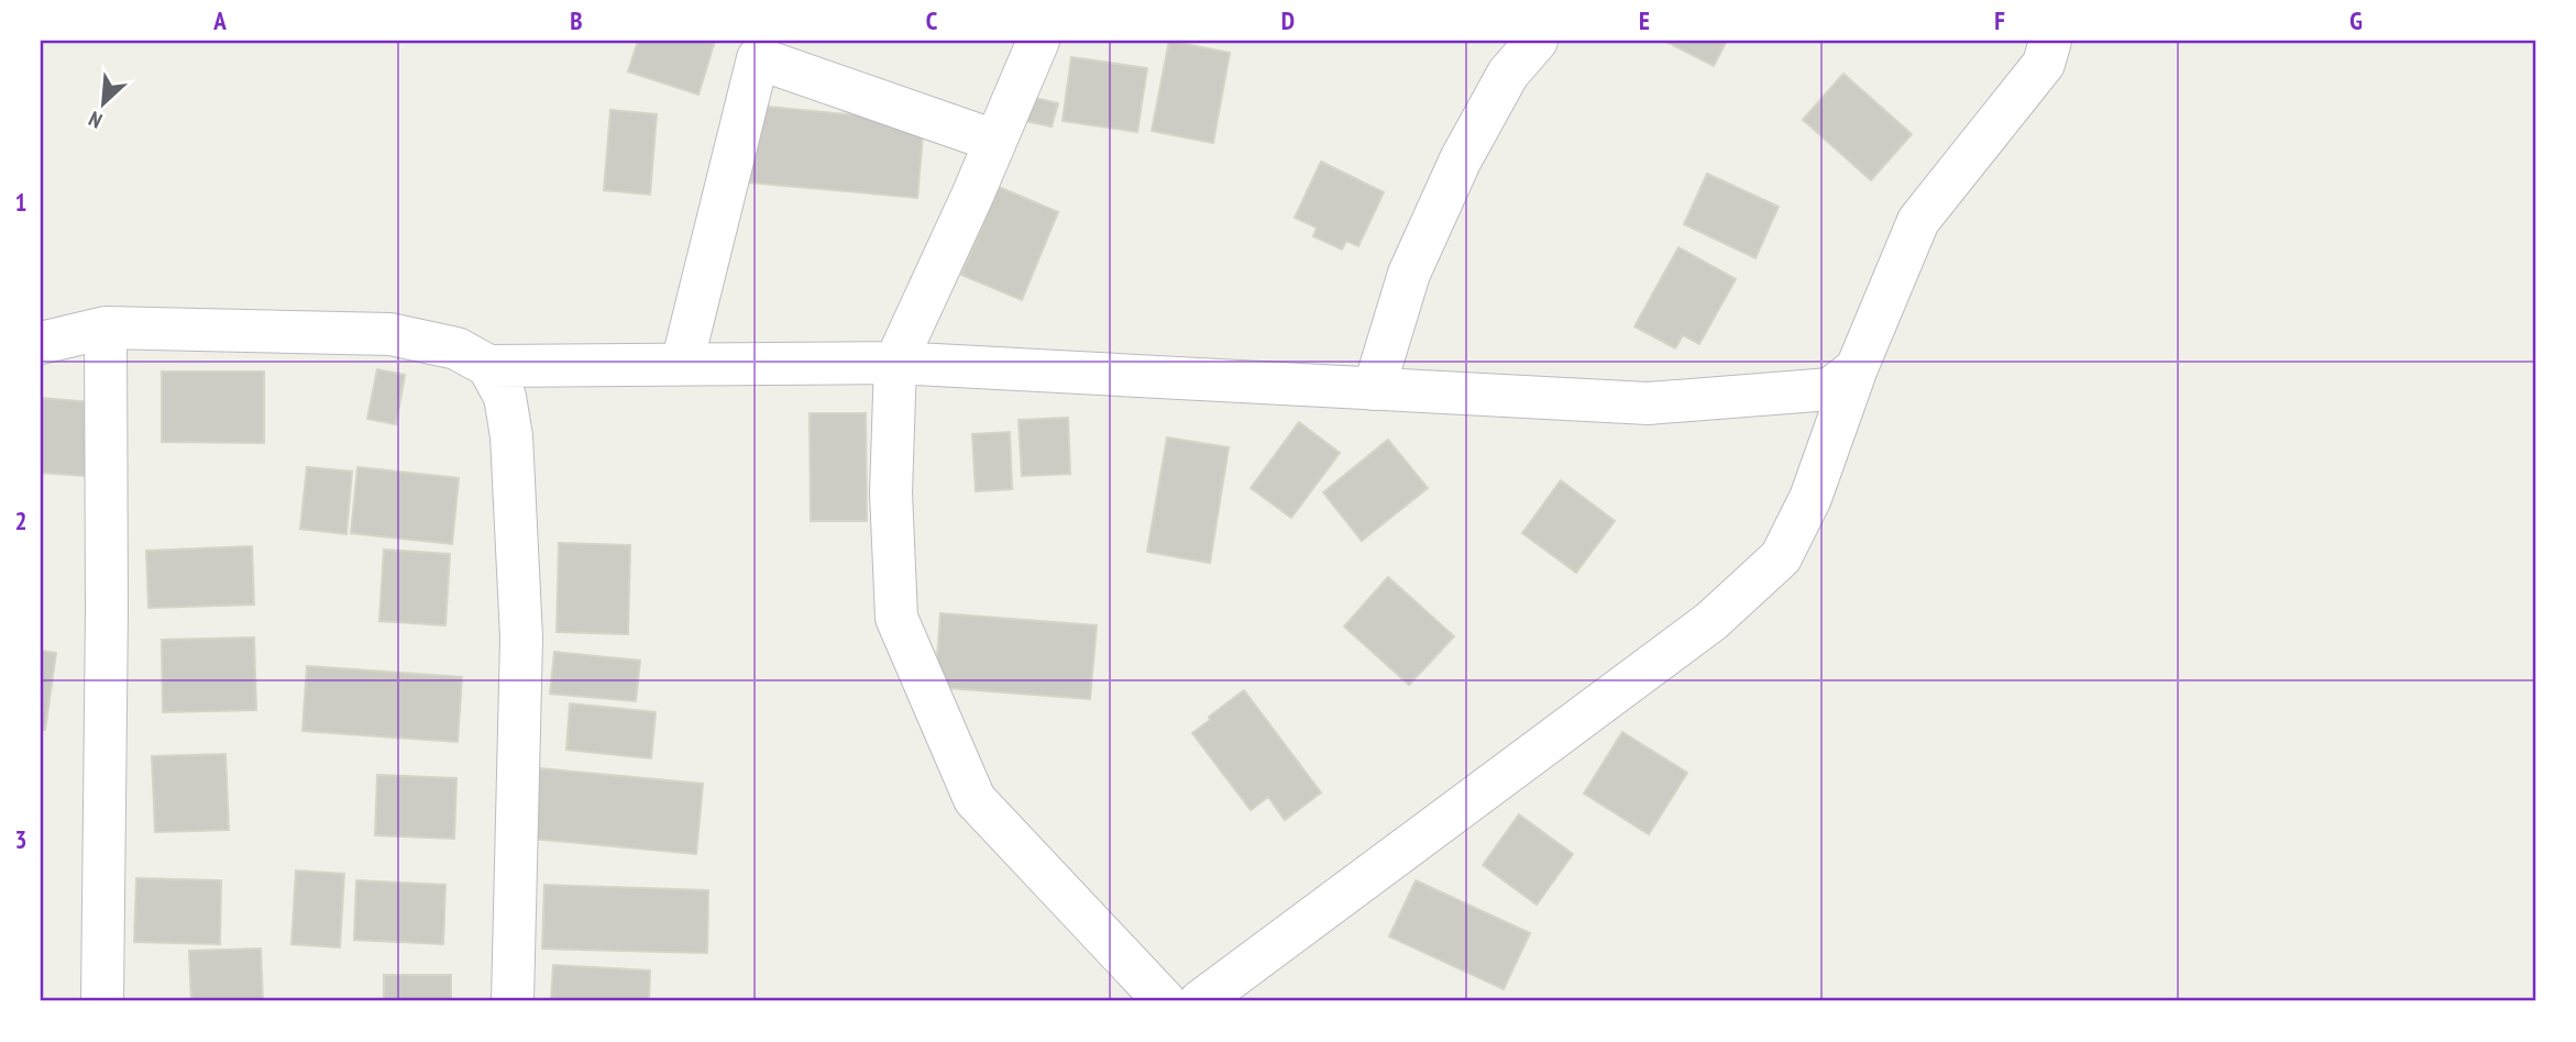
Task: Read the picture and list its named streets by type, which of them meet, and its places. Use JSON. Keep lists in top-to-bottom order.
{
  "north": "bottom left",
  "grid": {
    "columns": [
      "A",
      "B",
      "C",
      "D",
      "E",
      "F",
      "G"
    ],
    "rows": ["1", "2", "3"]
  }
}
